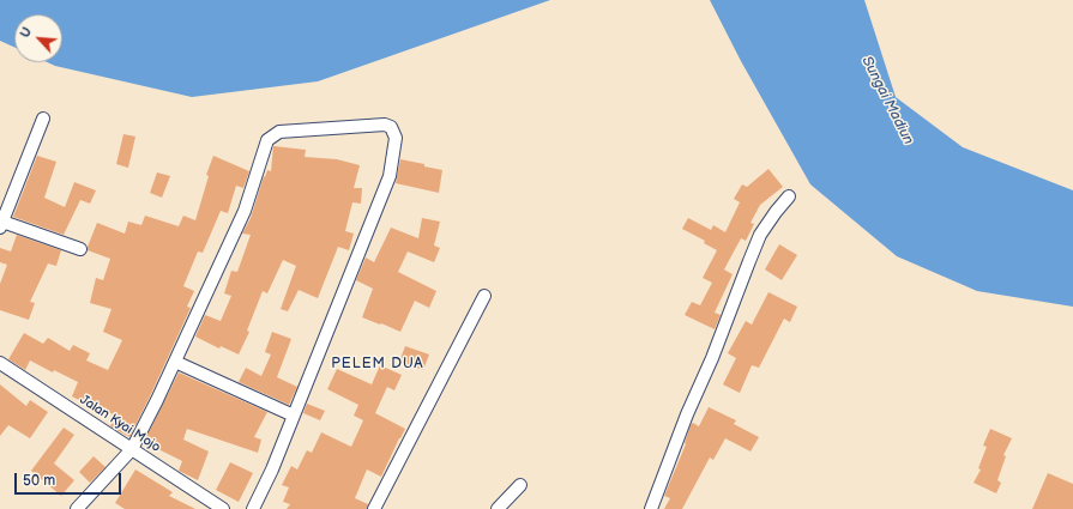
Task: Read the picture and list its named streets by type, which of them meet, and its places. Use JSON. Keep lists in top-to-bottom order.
{
  "streets": {
    "street": ["Jalan Kyai Mojo"]
  },
  "districts": ["PELEM DUA"],
  "water": ["Sungai Madiun"],
  "scale_bar": "50 m",
  "north": "top left"
}
